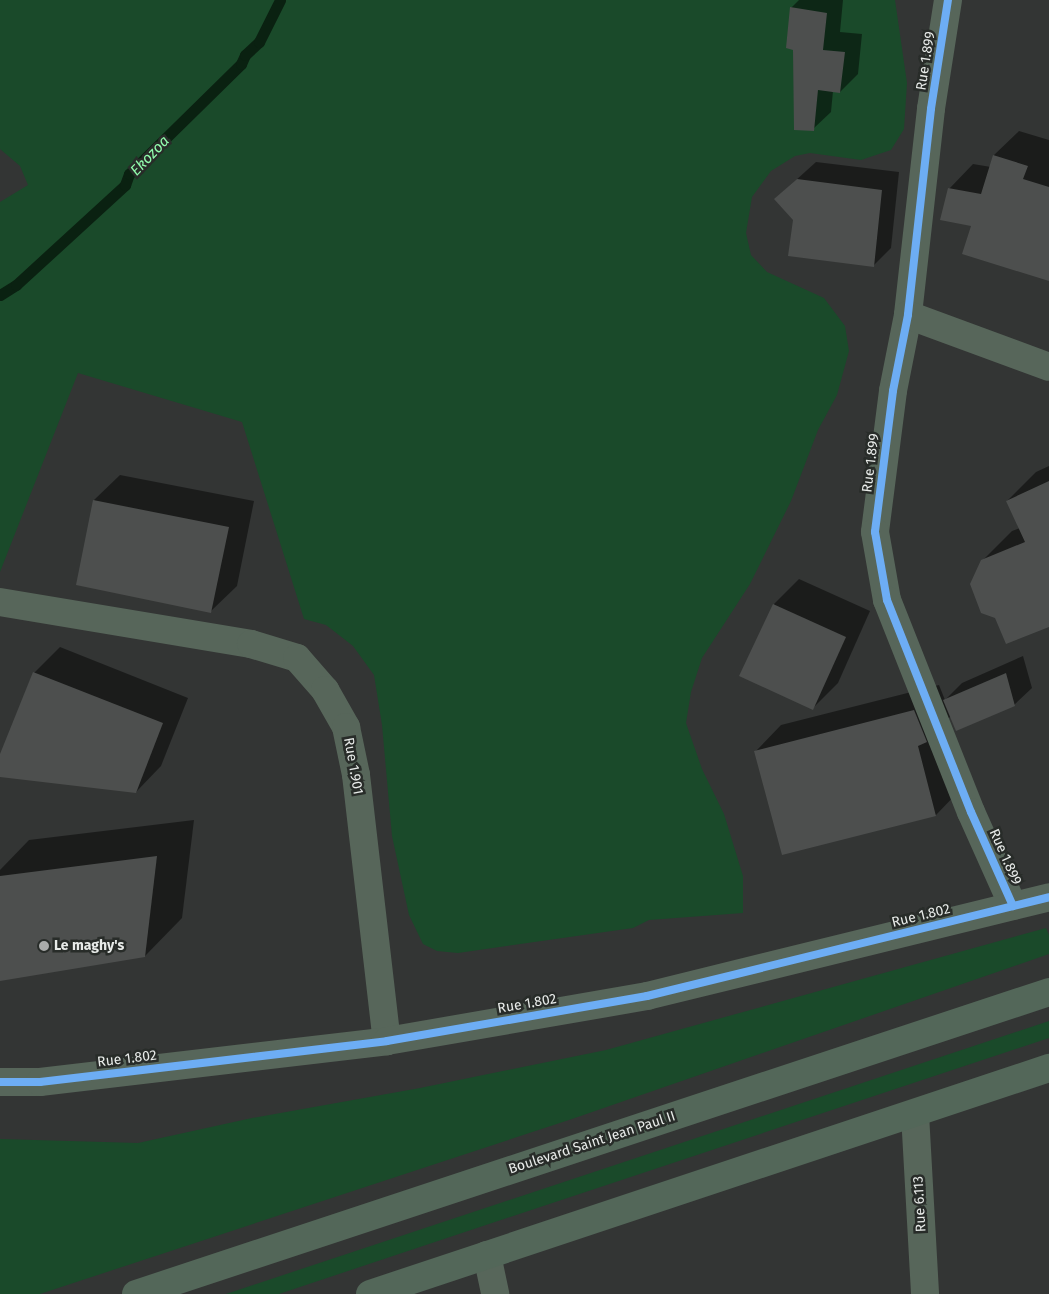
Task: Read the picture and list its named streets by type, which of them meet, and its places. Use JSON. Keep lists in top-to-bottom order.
{
  "streets": {
    "main road": ["Boulevard Saint Jean Paul II"],
    "street": [
      "Rue 1.899",
      "Rue 1.901",
      "Rue 1.802",
      "Rue 6.113"
    ]
  },
  "crossings": [
    ["Rue 1.899", "Rue 1.802"],
    ["Rue 1.901", "Rue 1.802"]
  ],
  "water": ["Ekozoa"],
  "places": ["Le maghy's"]
}
